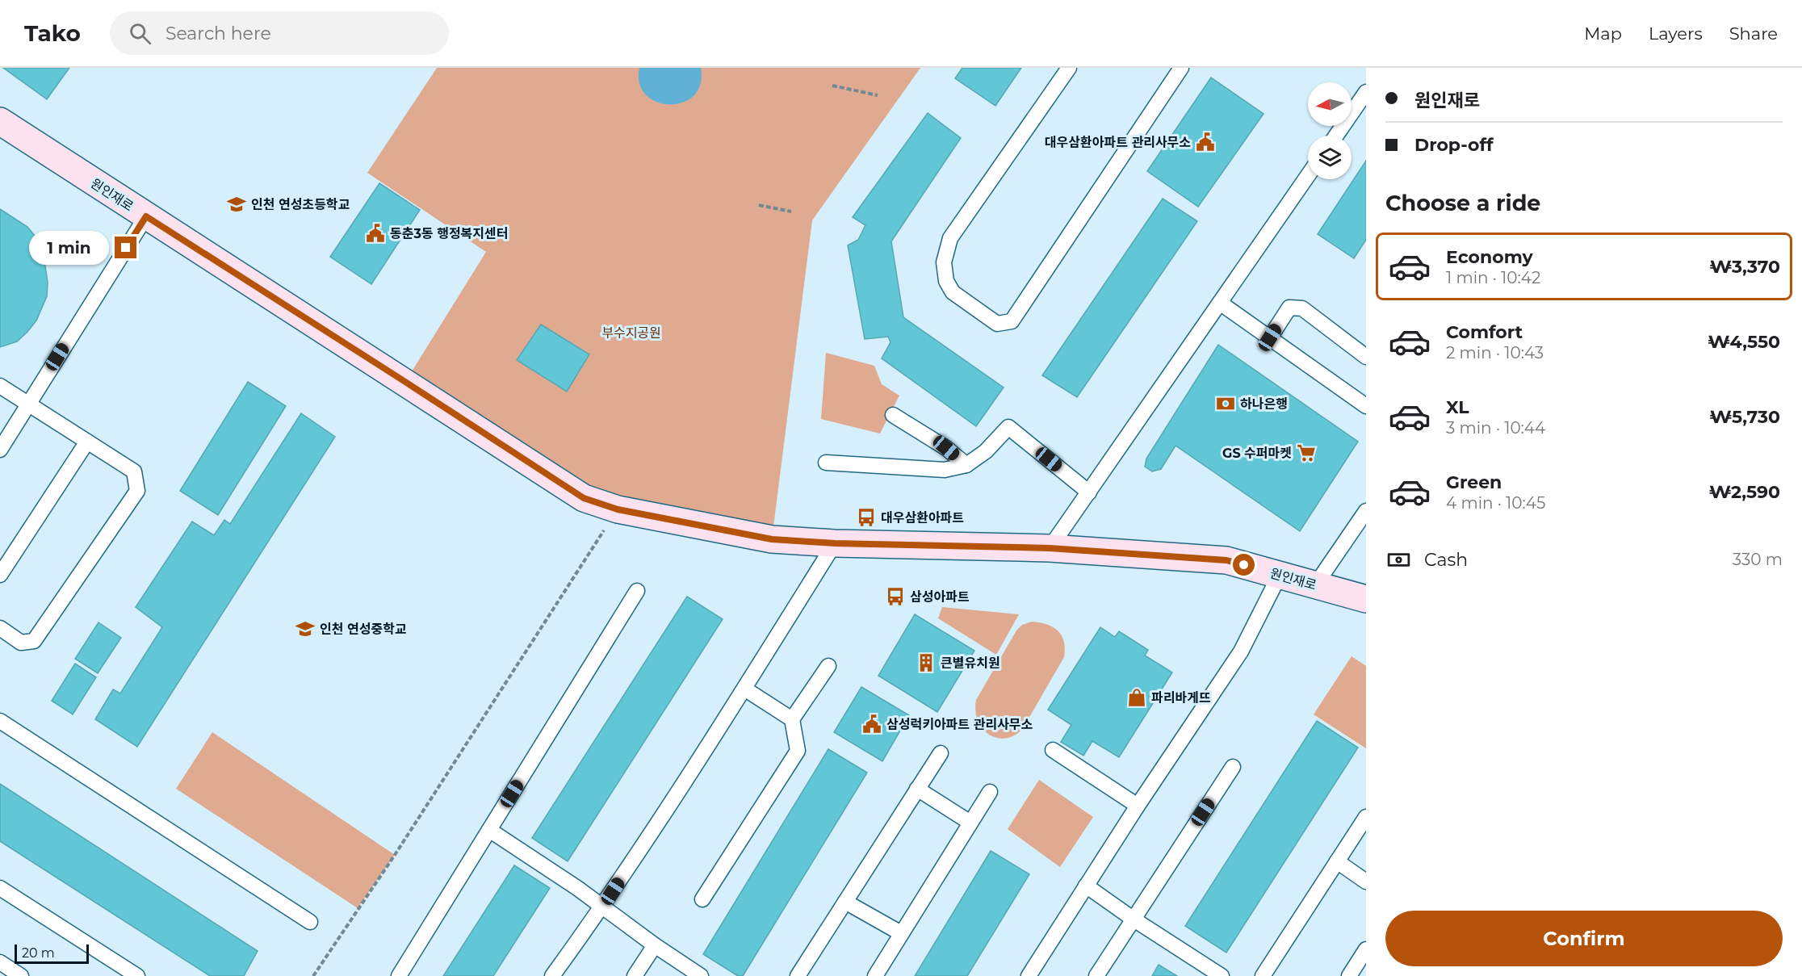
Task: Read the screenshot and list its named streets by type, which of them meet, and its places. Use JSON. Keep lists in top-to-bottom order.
{
  "streets": {
    "main road": ["원인재로"]
  },
  "parks": ["부수지공원"],
  "places": {
    "public building": ["대우삼환아파트 관리사무소", "동춘3동 행정복지센터", "삼성럭키아파트 관리사무소"],
    "school or university": ["인천 연성초등학교", "인천 연성중학교"],
    "bank": ["하나은행"],
    "supermarket": ["GS 수퍼마켓"],
    "bus stop": ["대우삼환아파트", "삼성아파트"],
    "building": ["큰별유치원"],
    "shop": ["파리바게뜨"]
  },
  "scale_bar": "20 m",
  "north": "left",
  "page": {
    "header": "Tako",
    "search": "Search here",
    "nav": ["Map", "Layers", "Share"],
    "banner": ["원인재로", "Drop-off"],
    "heading": "Choose a ride",
    "bubble": "1 min",
    "list": [
      {
        "name": "Economy",
        "note": "1 min · 10:42",
        "value": "₩3,370"
      },
      {
        "name": "Comfort",
        "note": "2 min · 10:43",
        "value": "₩4,550"
      },
      {
        "name": "XL",
        "note": "3 min · 10:44",
        "value": "₩5,730"
      },
      {
        "name": "Green",
        "note": "4 min · 10:45",
        "value": "₩2,590"
      }
    ],
    "pay": ["Cash", "330 m"],
    "buttons": "Confirm",
    "scale": "20 m"
  }
}
